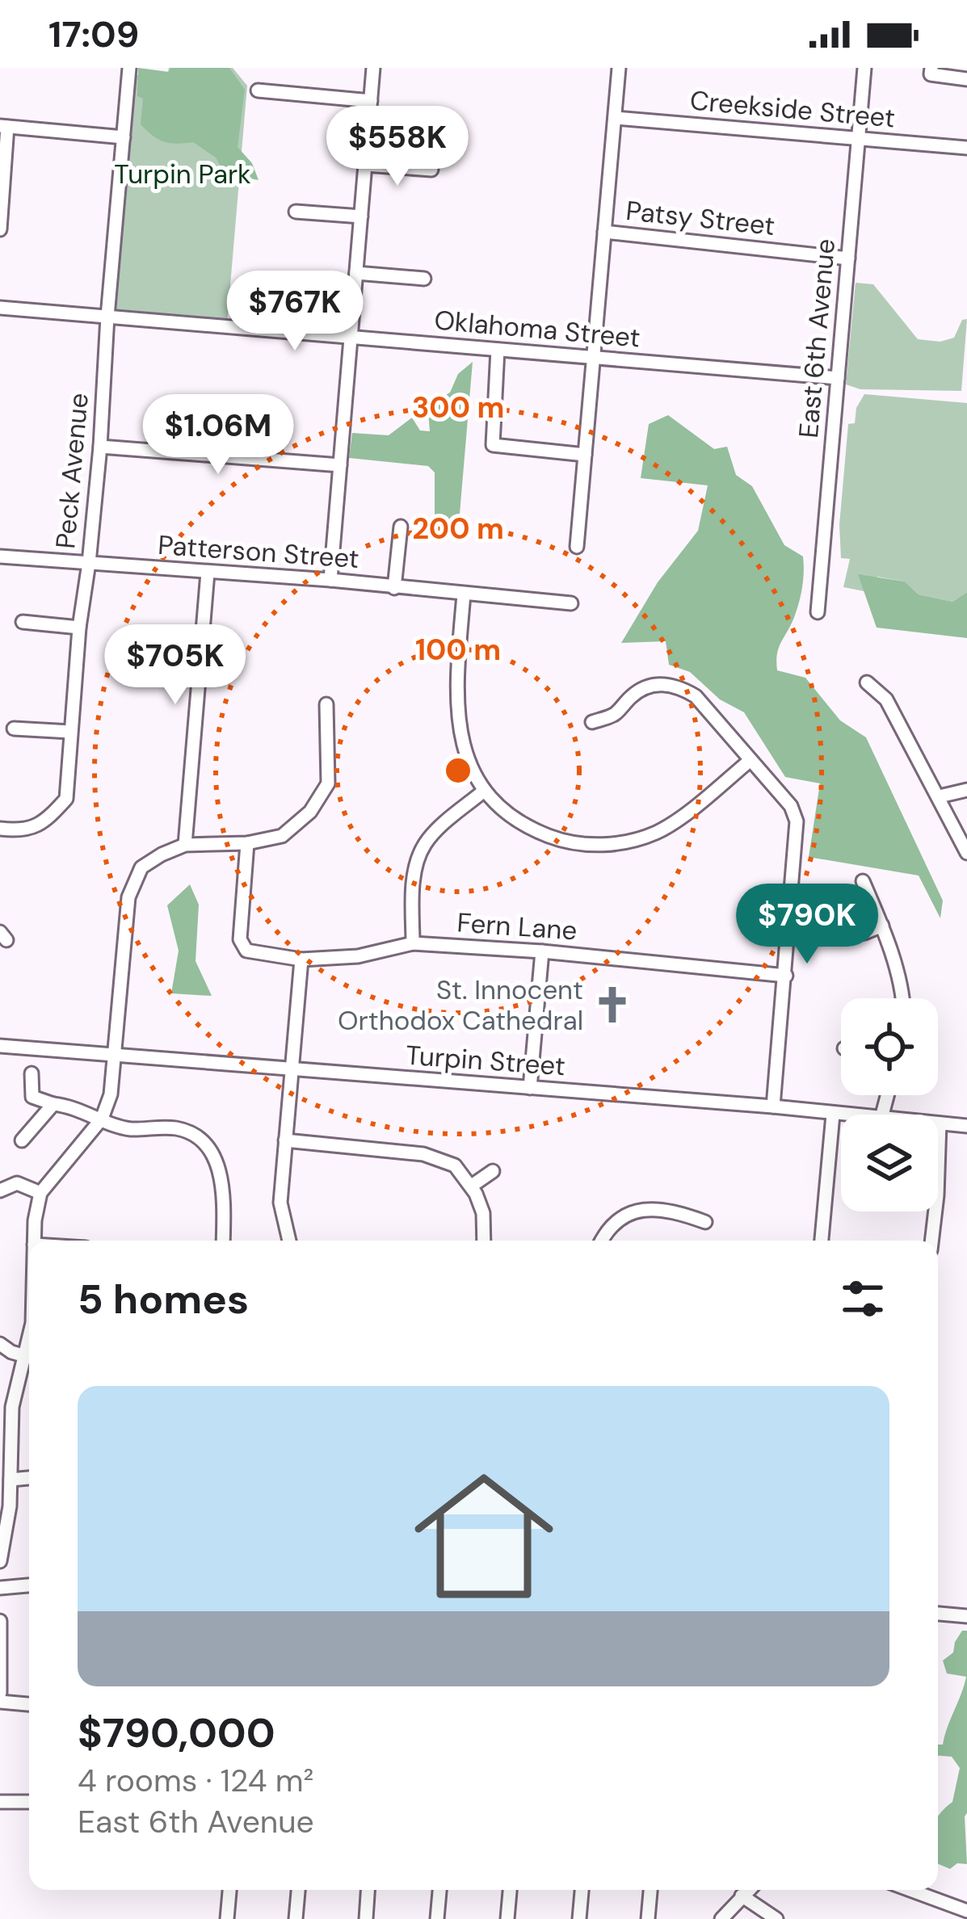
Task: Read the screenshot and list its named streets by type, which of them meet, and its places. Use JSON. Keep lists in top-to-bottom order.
{
  "streets": {
    "street": [
      "Creekside Street",
      "Patsy Street",
      "Oklahoma Street",
      "East 6th Avenue",
      "Peck Avenue",
      "Patterson Street",
      "Fern Lane",
      "Turpin Street"
    ]
  },
  "crossings": [
    ["Creekside Street", "East 6th Avenue"],
    ["Patsy Street", "East 6th Avenue"],
    ["Oklahoma Street", "East 6th Avenue"],
    ["Oklahoma Street", "Peck Avenue"],
    ["Peck Avenue", "Patterson Street"]
  ],
  "parks": ["Turpin Park"],
  "places": {
    "church": ["St. Innocent Orthodox Cathedral"]
  },
  "page": {
    "status": "17:09",
    "price": [
      "$558K",
      "$767K",
      "$1.06M",
      "$705K",
      "$790K"
    ],
    "heading": "5 homes",
    "list": [
      {
        "name": "$790,000",
        "note": "4 rooms · 124 m² · East 6th Avenue"
      }
    ]
  },
  "rings": ["300 m", "200 m", "100 m"]
}
